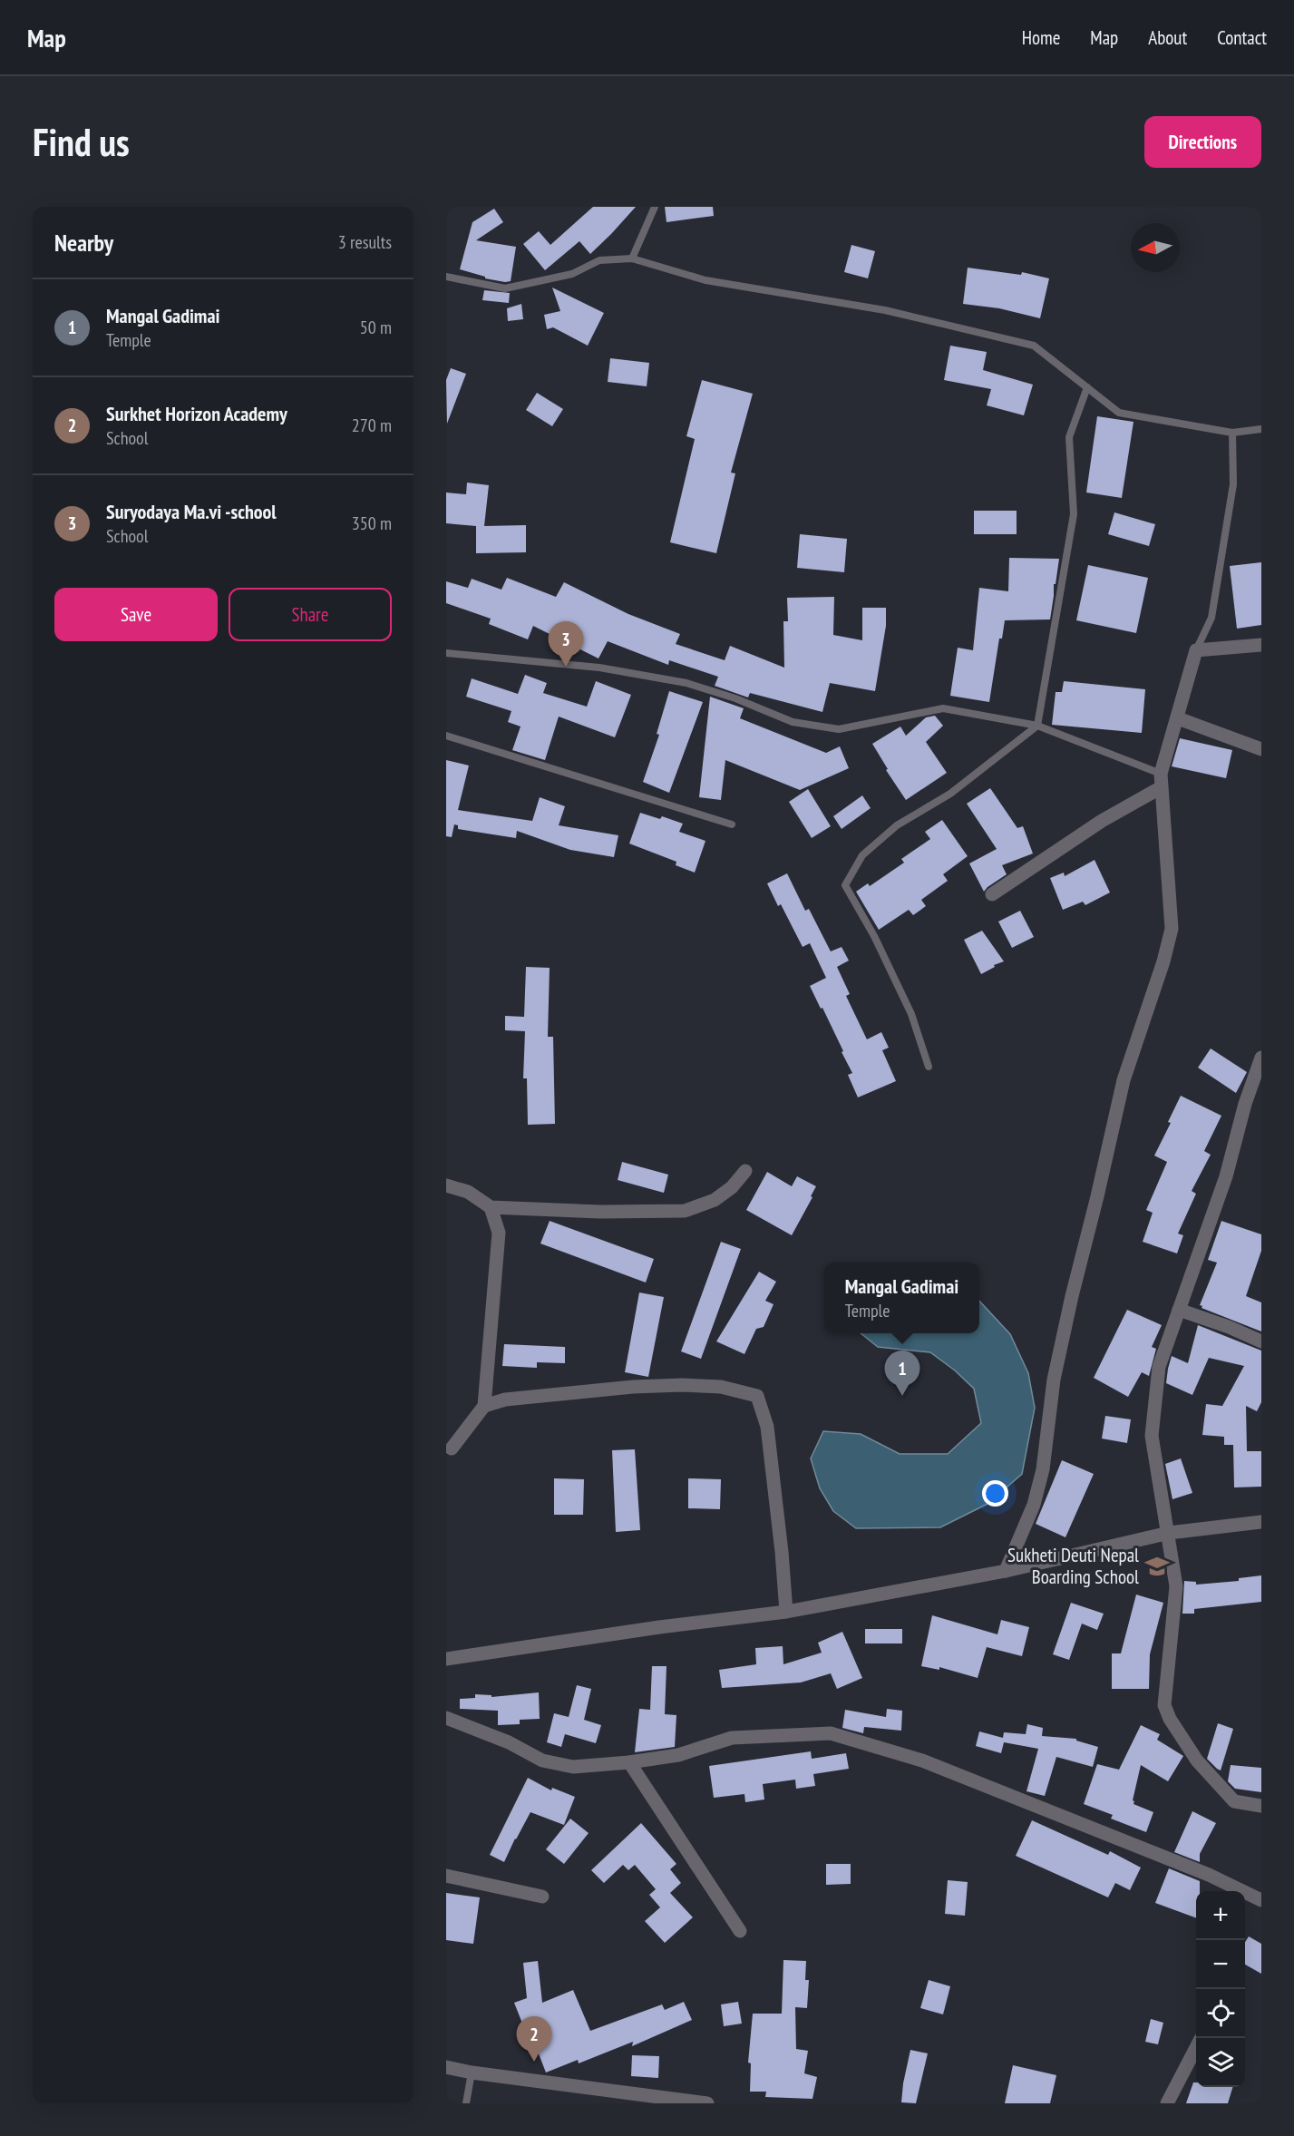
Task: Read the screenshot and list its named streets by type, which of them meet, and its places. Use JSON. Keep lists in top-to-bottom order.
{
  "places": {
    "school or university": ["Sukheti Deuti Nepal Boarding School"]
  },
  "north": "left",
  "page": {
    "header": "Map",
    "nav": [
      "Home",
      "Map",
      "About",
      "Contact"
    ],
    "buttons": [
      "Directions",
      ["Save", "Share"]
    ],
    "title": "Find us",
    "heading": ["Nearby", "3 results"],
    "list": [
      {
        "mark": "1",
        "name": "Mangal Gadimai",
        "note": "Temple",
        "value": "50 m"
      },
      {
        "mark": "2",
        "name": "Surkhet Horizon Academy",
        "note": "School",
        "value": "270 m"
      },
      {
        "mark": "3",
        "name": "Suryodaya Ma.vi -school",
        "note": "School",
        "value": "350 m"
      }
    ],
    "pins": ["3", "1", "2"],
    "popup": ["Mangal Gadimai", "Temple"],
    "map_buttons": ["+", "−"]
  }
}
